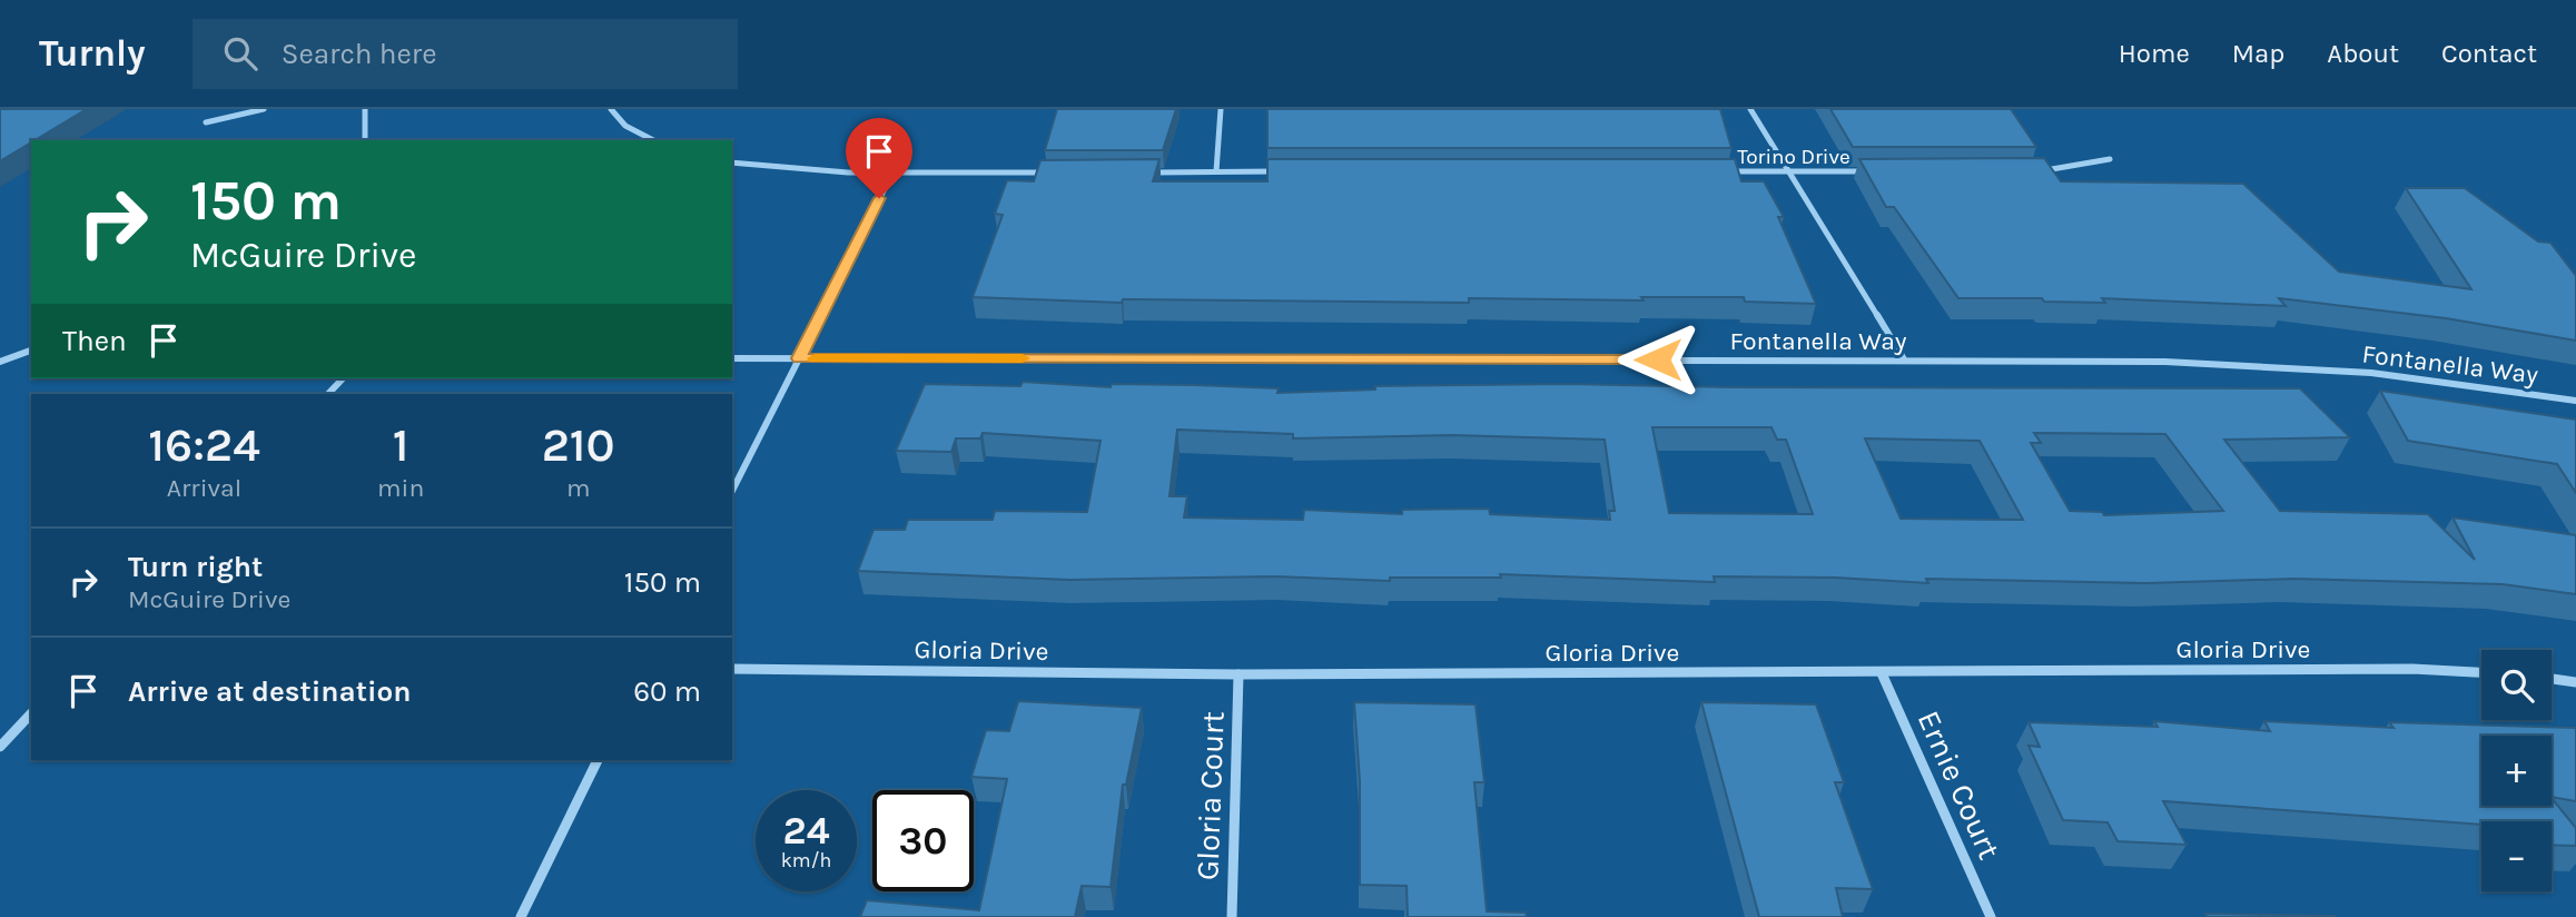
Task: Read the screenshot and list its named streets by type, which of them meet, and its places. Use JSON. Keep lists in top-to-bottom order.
{
  "streets": {
    "street": [
      "Torino Drive",
      "Fontanella Way",
      "Gloria Drive",
      "Ernie Court",
      "Gloria Court"
    ]
  },
  "crossings": [
    ["Gloria Drive", "Ernie Court"],
    ["Gloria Drive", "Gloria Court"]
  ],
  "page": {
    "header": "Turnly",
    "search": "Search here",
    "nav": [
      "Home",
      "Map",
      "About",
      "Contact"
    ],
    "turn": ["150 m", "McGuire Drive"],
    "then": "Then",
    "eta": [
      "16:24",
      "Arrival",
      "1",
      "min",
      "210",
      "m"
    ],
    "list": [
      {
        "name": "Turn right",
        "note": "McGuire Drive",
        "value": "150 m"
      },
      {
        "name": "Arrive at destination",
        "value": "60 m"
      }
    ],
    "map_buttons": ["+", "−"],
    "speed": "24 km/h",
    "limit": "30"
  }
}
